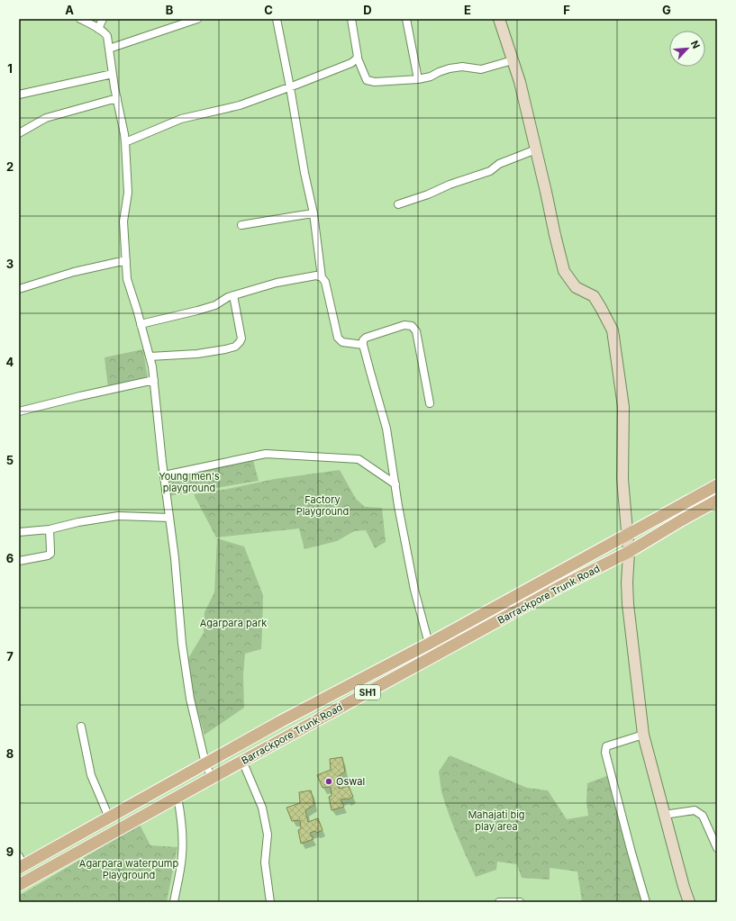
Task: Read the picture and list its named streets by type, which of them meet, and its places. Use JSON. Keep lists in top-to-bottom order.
{
  "streets": {
    "main road": ["Barrackpore Trunk Road", "SH1"]
  },
  "parks": [
    "Young men's playground",
    "Factory Playground",
    "Agarpara park",
    "Mahajati big play area",
    "Agarpara waterpump Playground"
  ],
  "places": ["Oswal"],
  "north": "top right",
  "grid": {
    "columns": [
      "A",
      "B",
      "C",
      "D",
      "E",
      "F",
      "G"
    ],
    "rows": [
      "1",
      "2",
      "3",
      "4",
      "5",
      "6",
      "7",
      "8",
      "9"
    ]
  }
}
